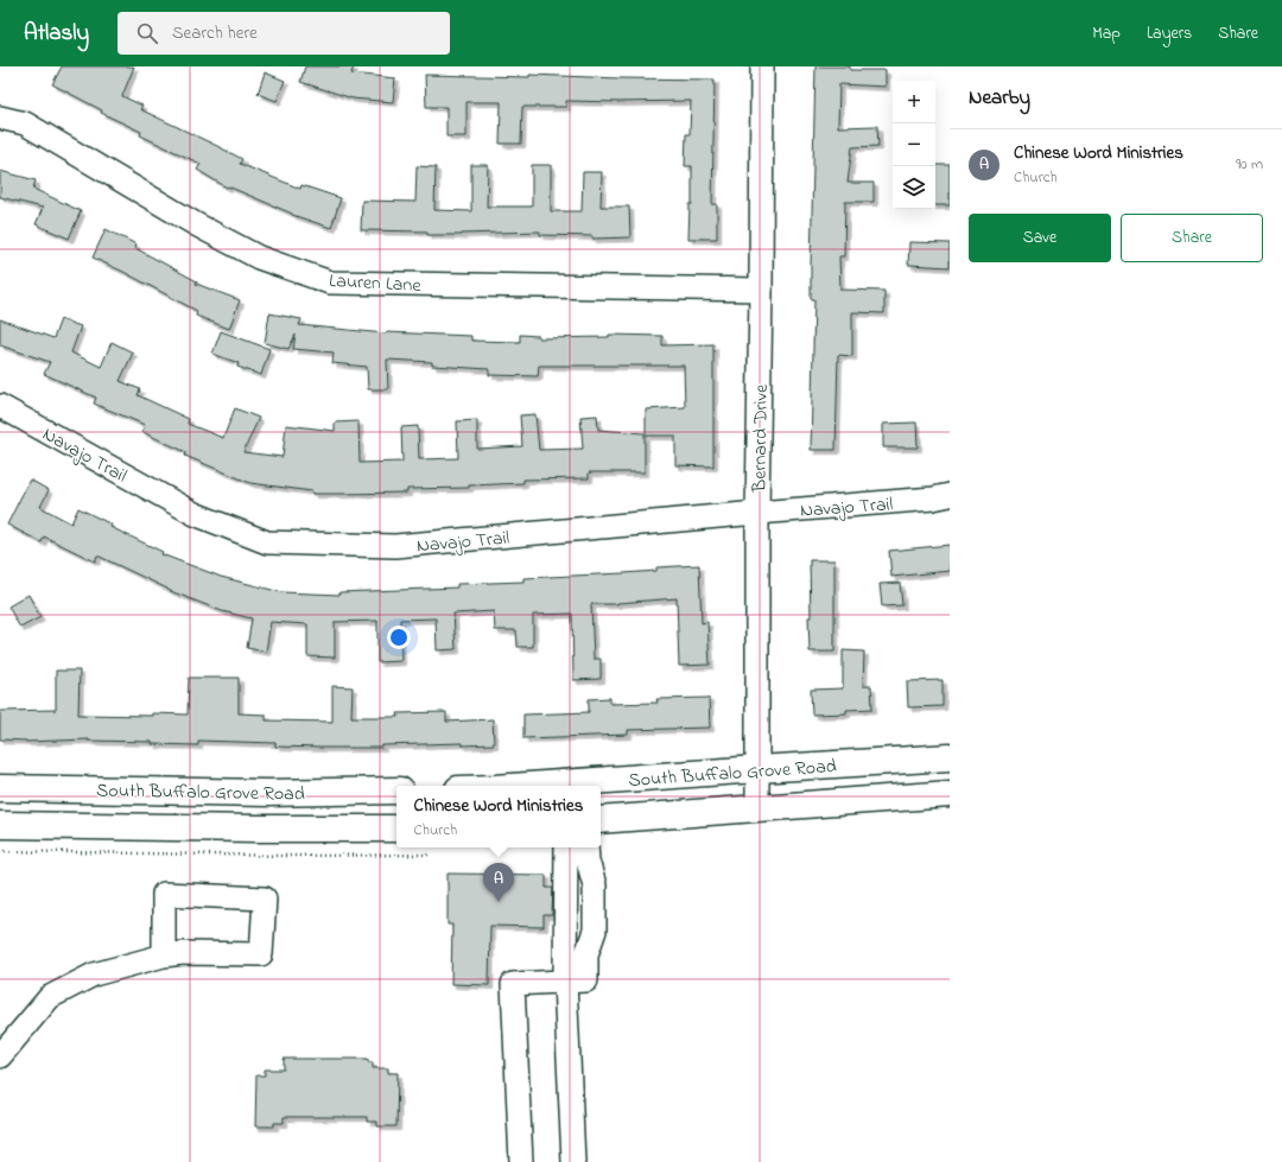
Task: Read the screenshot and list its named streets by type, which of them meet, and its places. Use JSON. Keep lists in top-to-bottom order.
{
  "streets": {
    "main road": ["South Buffalo Grove Road"],
    "street": ["Lauren Lane", "Bernard Drive", "Navajo Trail"]
  },
  "crossings": [
    ["Lauren Lane", "Bernard Drive"],
    ["Bernard Drive", "Navajo Trail"],
    ["Bernard Drive", "South Buffalo Grove Road"]
  ],
  "page": {
    "header": "Atlasly",
    "search": "Search here",
    "nav": ["Map", "Layers", "Share"],
    "heading": "Nearby",
    "map_buttons": ["+", "−"],
    "list": [
      {
        "mark": "A",
        "name": "Chinese Word Ministries",
        "note": "Church",
        "value": "90 m"
      }
    ],
    "buttons": ["Save", "Share"],
    "popup": ["Chinese Word Ministries", "Church"],
    "pins": "A"
  }
}
